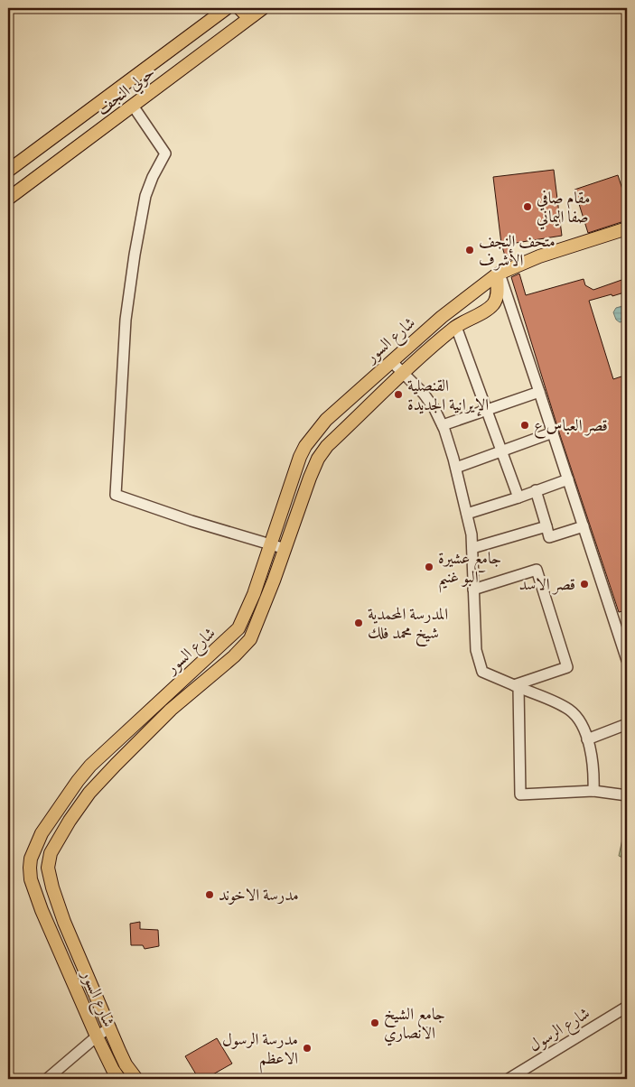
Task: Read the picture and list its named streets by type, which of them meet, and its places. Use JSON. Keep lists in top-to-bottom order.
{
  "streets": {
    "main road": ["حولي النجف", "شارع السور"],
    "street": ["شارع الرسول"]
  },
  "places": [
    "مقام صافي صفا اليماني",
    "متحف النجف الأشرف",
    "القنصلية الإيرانية الجديدة",
    "قصر العباس ع",
    "جامع عشيرة البو غنيم",
    "قصر الاسد",
    "المدرسة المحمدية شيخ محمد فلك",
    "مدرسة الاخوند",
    "جامع الشيخ الانصاري",
    "مدرسة الرسول الاعظم"
  ]
}
